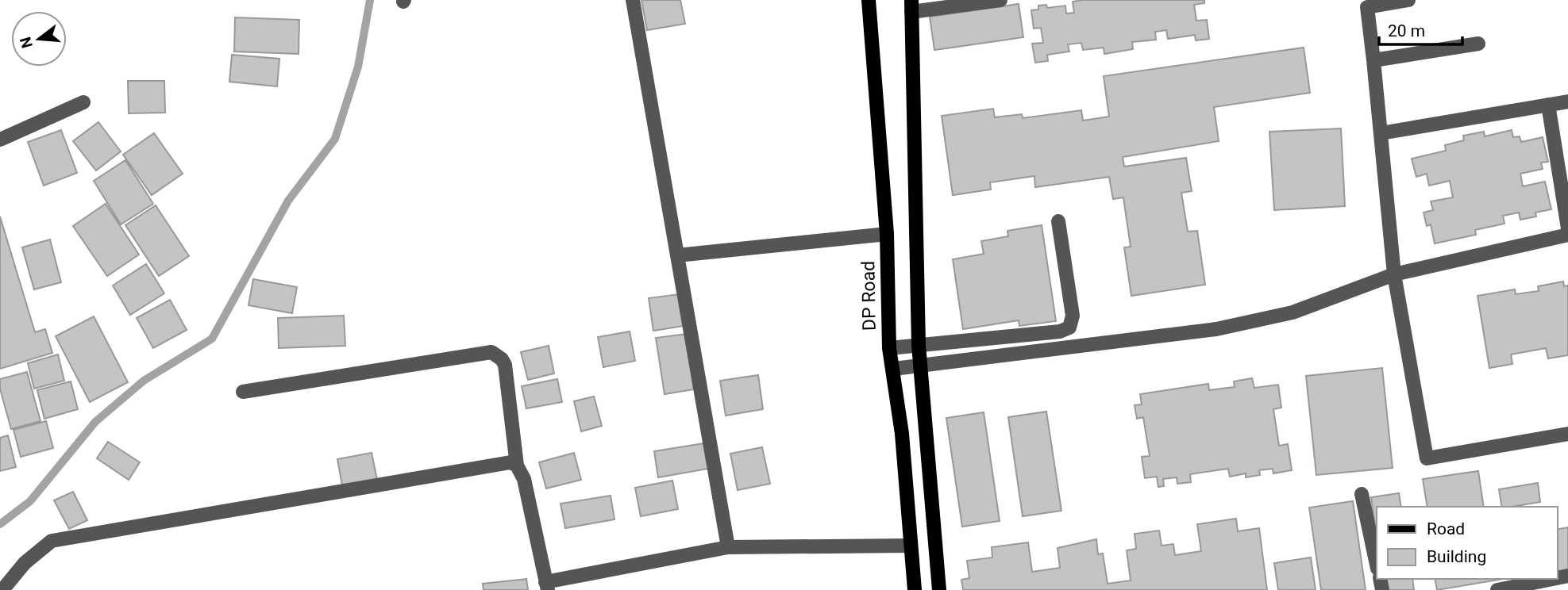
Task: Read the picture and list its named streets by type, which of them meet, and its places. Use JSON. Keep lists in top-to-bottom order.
{
  "streets": {
    "main road": ["DP Road"]
  },
  "legend": ["Road", "Building"],
  "scale_bar": "20 m",
  "north": "left"
}
